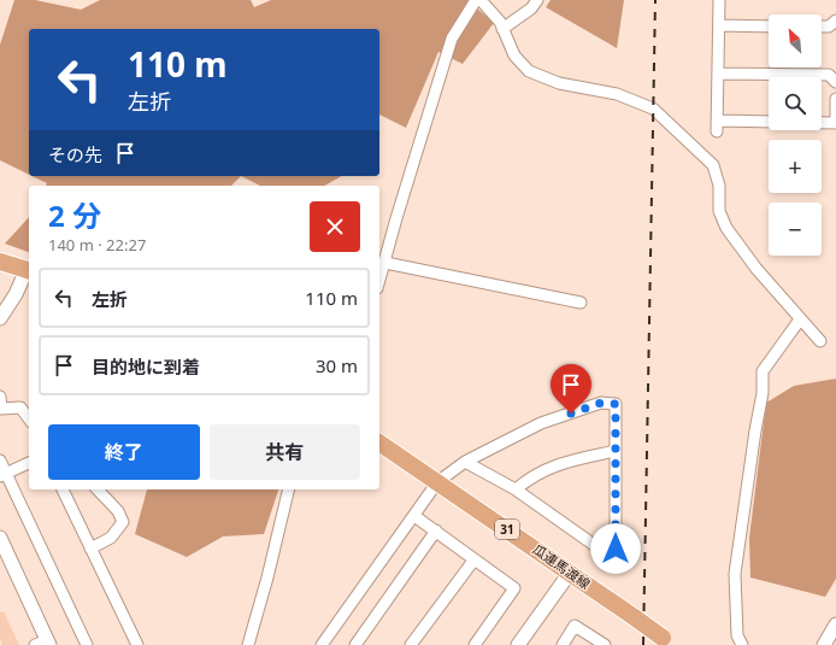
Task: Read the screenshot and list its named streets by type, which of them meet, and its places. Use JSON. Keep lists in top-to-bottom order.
{
  "streets": {
    "main road": ["31", "瓜連馬渡線"]
  },
  "north": "top left",
  "page": {
    "map_buttons": ["+", "−"],
    "turn": ["110 m", "左折"],
    "then": "その先",
    "heading": ["2 分", "140 m · 22:27"],
    "list": [
      {
        "name": "左折",
        "value": "110 m"
      },
      {
        "name": "目的地に到着",
        "value": "30 m"
      }
    ],
    "buttons": ["終了", "共有"]
  }
}
